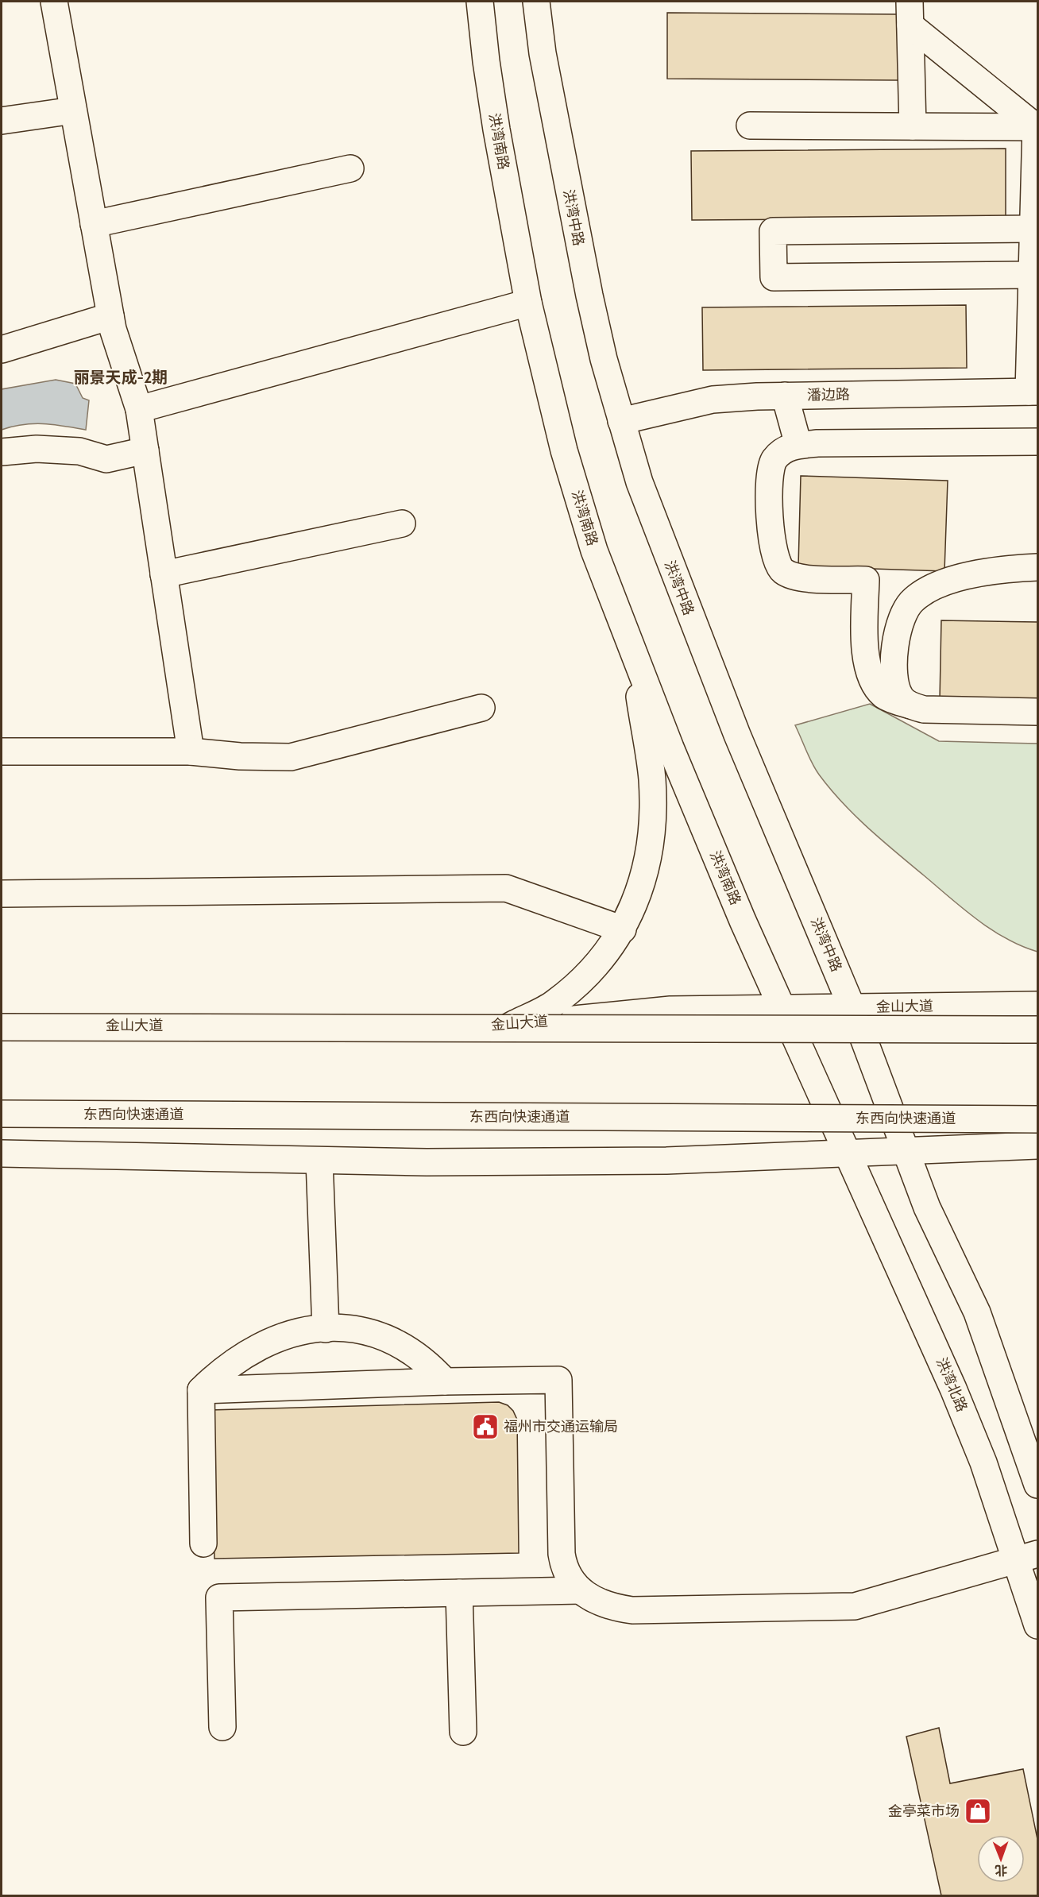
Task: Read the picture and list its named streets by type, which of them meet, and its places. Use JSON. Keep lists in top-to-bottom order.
{
  "streets": {
    "main road": [
      "洪湾南路",
      "洪湾中路",
      "潘边路",
      "金山大道",
      "东西向快速通道",
      "洪湾北路"
    ]
  },
  "crossings": [
    ["洪湾南路", "金山大道"],
    ["洪湾南路", "洪湾北路"],
    ["洪湾中路", "潘边路"],
    ["洪湾中路", "金山大道"]
  ],
  "districts": ["丽景天成-2期"],
  "places": {
    "public building": ["福州市交通运输局"],
    "shop": ["金亭菜市场"]
  },
  "north": "bottom"
}
